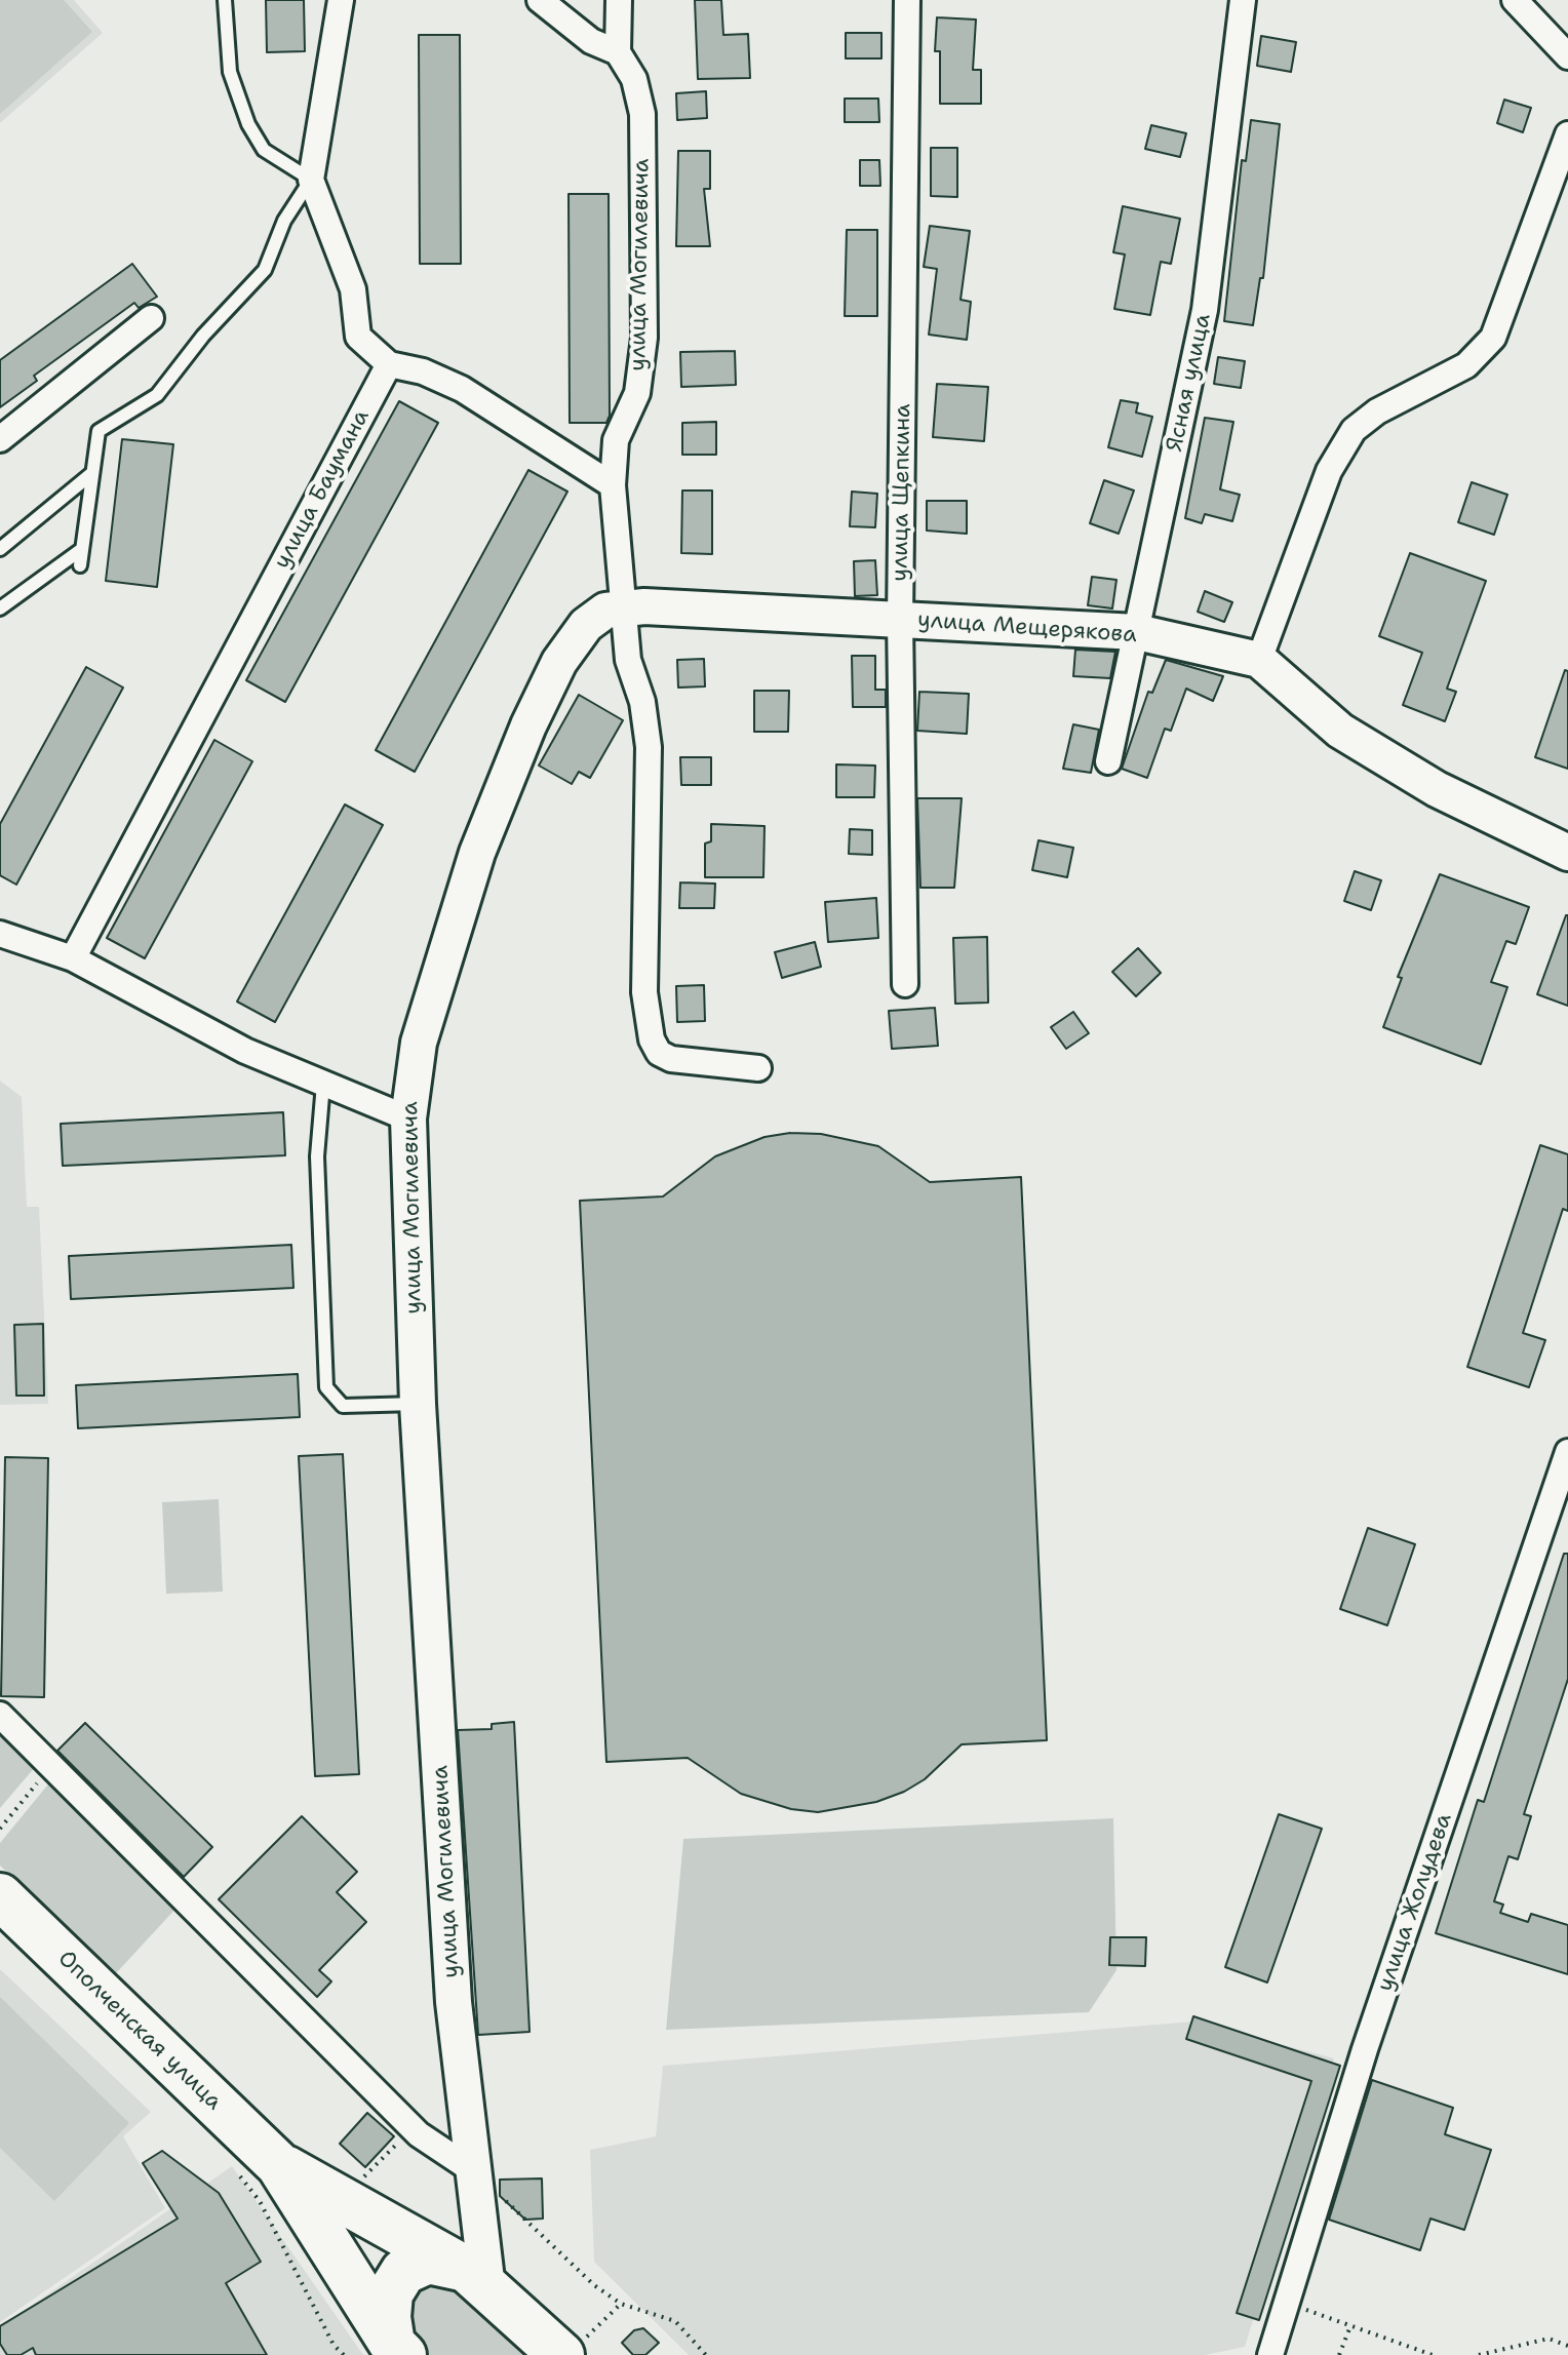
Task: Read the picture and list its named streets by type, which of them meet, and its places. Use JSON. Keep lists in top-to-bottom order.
{
  "streets": {
    "highway": ["Ополченская улица"],
    "street": [
      "улица Могилевича",
      "Ясная улица",
      "улица Баумана",
      "улица Щепкина",
      "улица Мещерякова",
      "улица Жолудева"
    ]
  },
  "crossings": [
    ["улица Могилевича", "улица Мещерякова"],
    ["улица Могилевича", "Ополченская улица"],
    ["Ясная улица", "улица Мещерякова"],
    ["улица Щепкина", "улица Мещерякова"]
  ]
}
